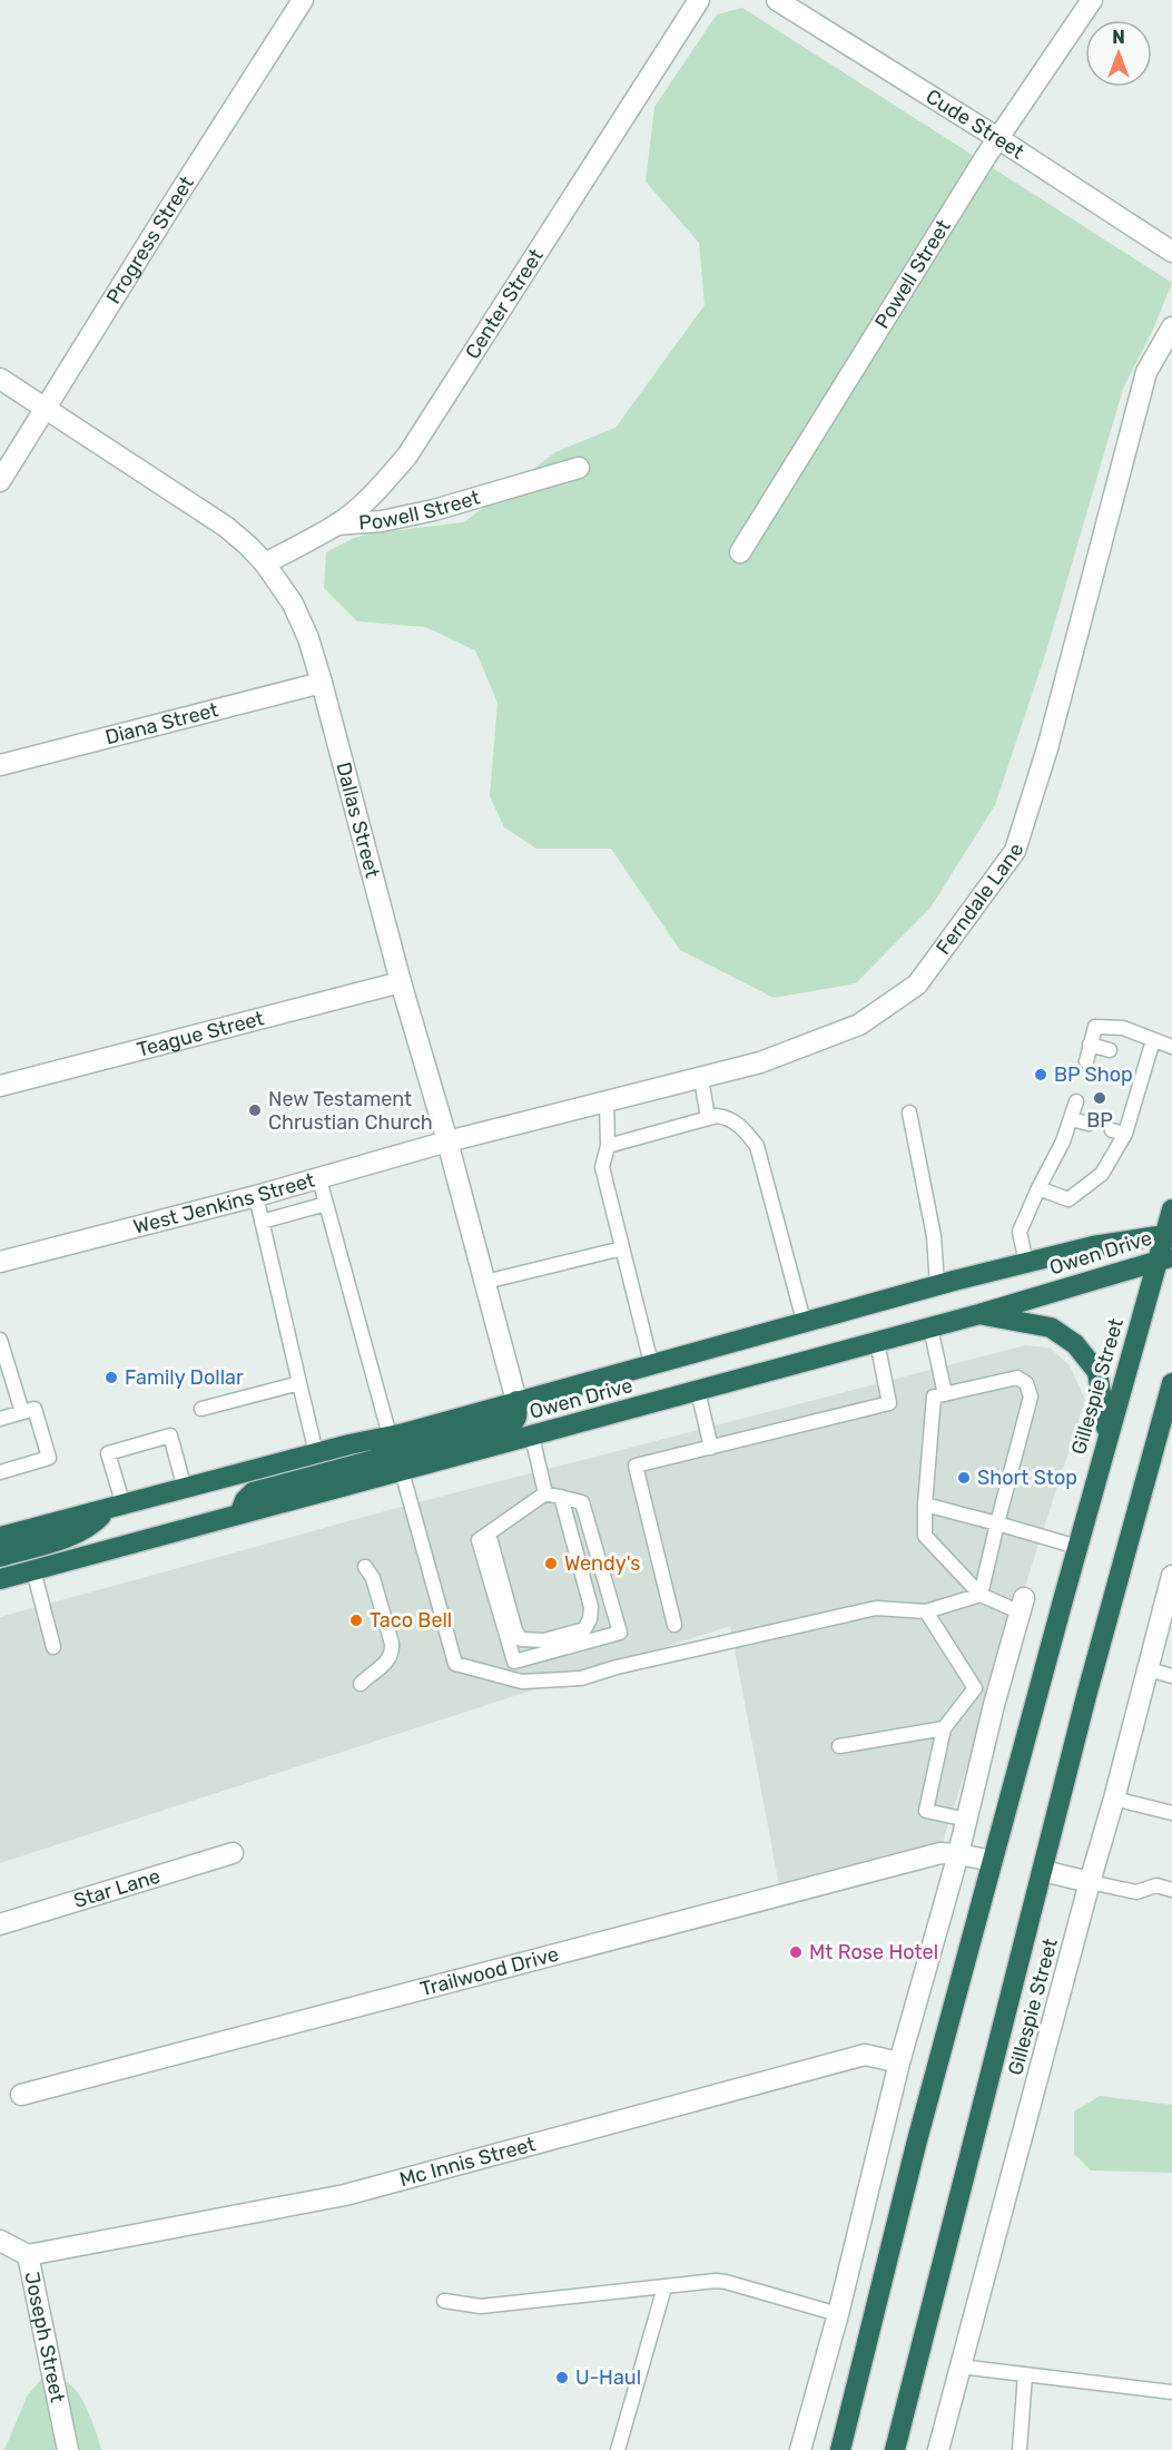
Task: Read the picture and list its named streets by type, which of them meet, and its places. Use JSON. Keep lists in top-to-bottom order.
{
  "streets": {
    "highway": ["Owen Drive", "Gillespie Street"],
    "street": [
      "Cude Street",
      "Progress Street",
      "Powell Street",
      "Center Street",
      "Diana Street",
      "Dallas Street",
      "Ferndale Lane",
      "Teague Street",
      "West Jenkins Street",
      "Star Lane",
      "Trailwood Drive",
      "Mc Innis Street",
      "Joseph Street"
    ]
  },
  "crossings": [
    ["Cude Street", "Powell Street"],
    ["Progress Street", "Dallas Street"],
    ["Powell Street", "Center Street"],
    ["Center Street", "Dallas Street"],
    ["Diana Street", "Dallas Street"],
    ["Dallas Street", "Ferndale Lane"],
    ["Dallas Street", "Teague Street"],
    ["Dallas Street", "West Jenkins Street"],
    ["Dallas Street", "Owen Drive"],
    ["Ferndale Lane", "West Jenkins Street"],
    ["Owen Drive", "Gillespie Street"],
    ["Gillespie Street", "Trailwood Drive"],
    ["Mc Innis Street", "Joseph Street"]
  ],
  "places": [
    "BP Shop",
    "BP",
    "New Testament Chrustian Church",
    "Family Dollar",
    "Short Stop",
    "Wendy's",
    "Taco Bell",
    "Mt Rose Hotel",
    "U-Haul"
  ],
  "north": "top"
}
